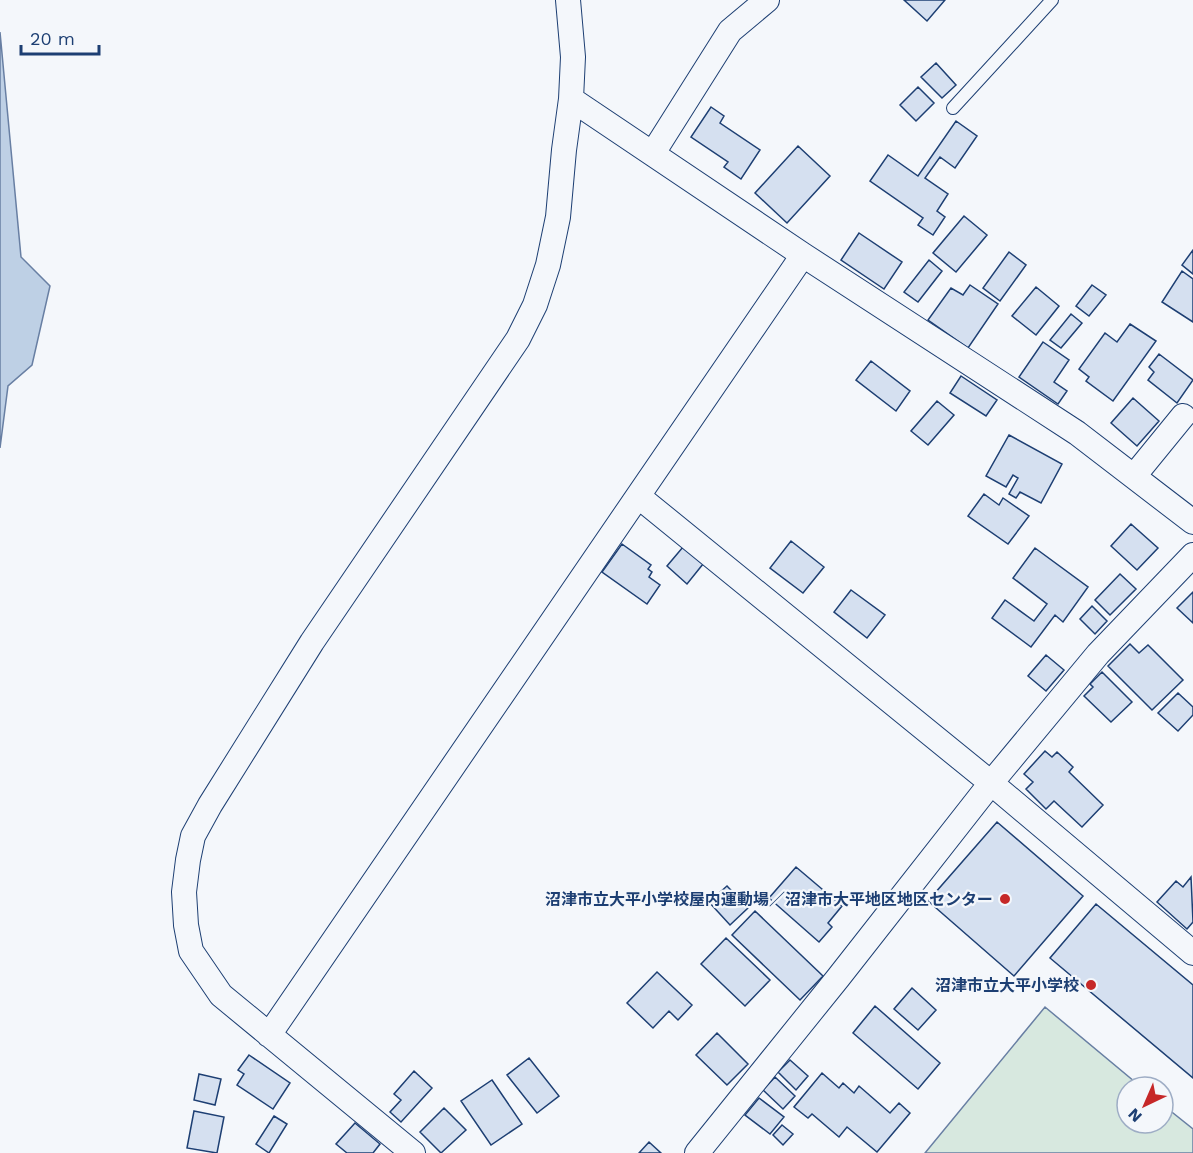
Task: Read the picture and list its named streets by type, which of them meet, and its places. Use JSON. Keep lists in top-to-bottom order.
{
  "places": ["沼津市立大平小学校屋内運動場／沼津市大平地区地区センター", "沼津市立大平小学校"],
  "scale_bar": "20 m",
  "north": "bottom left"
}
